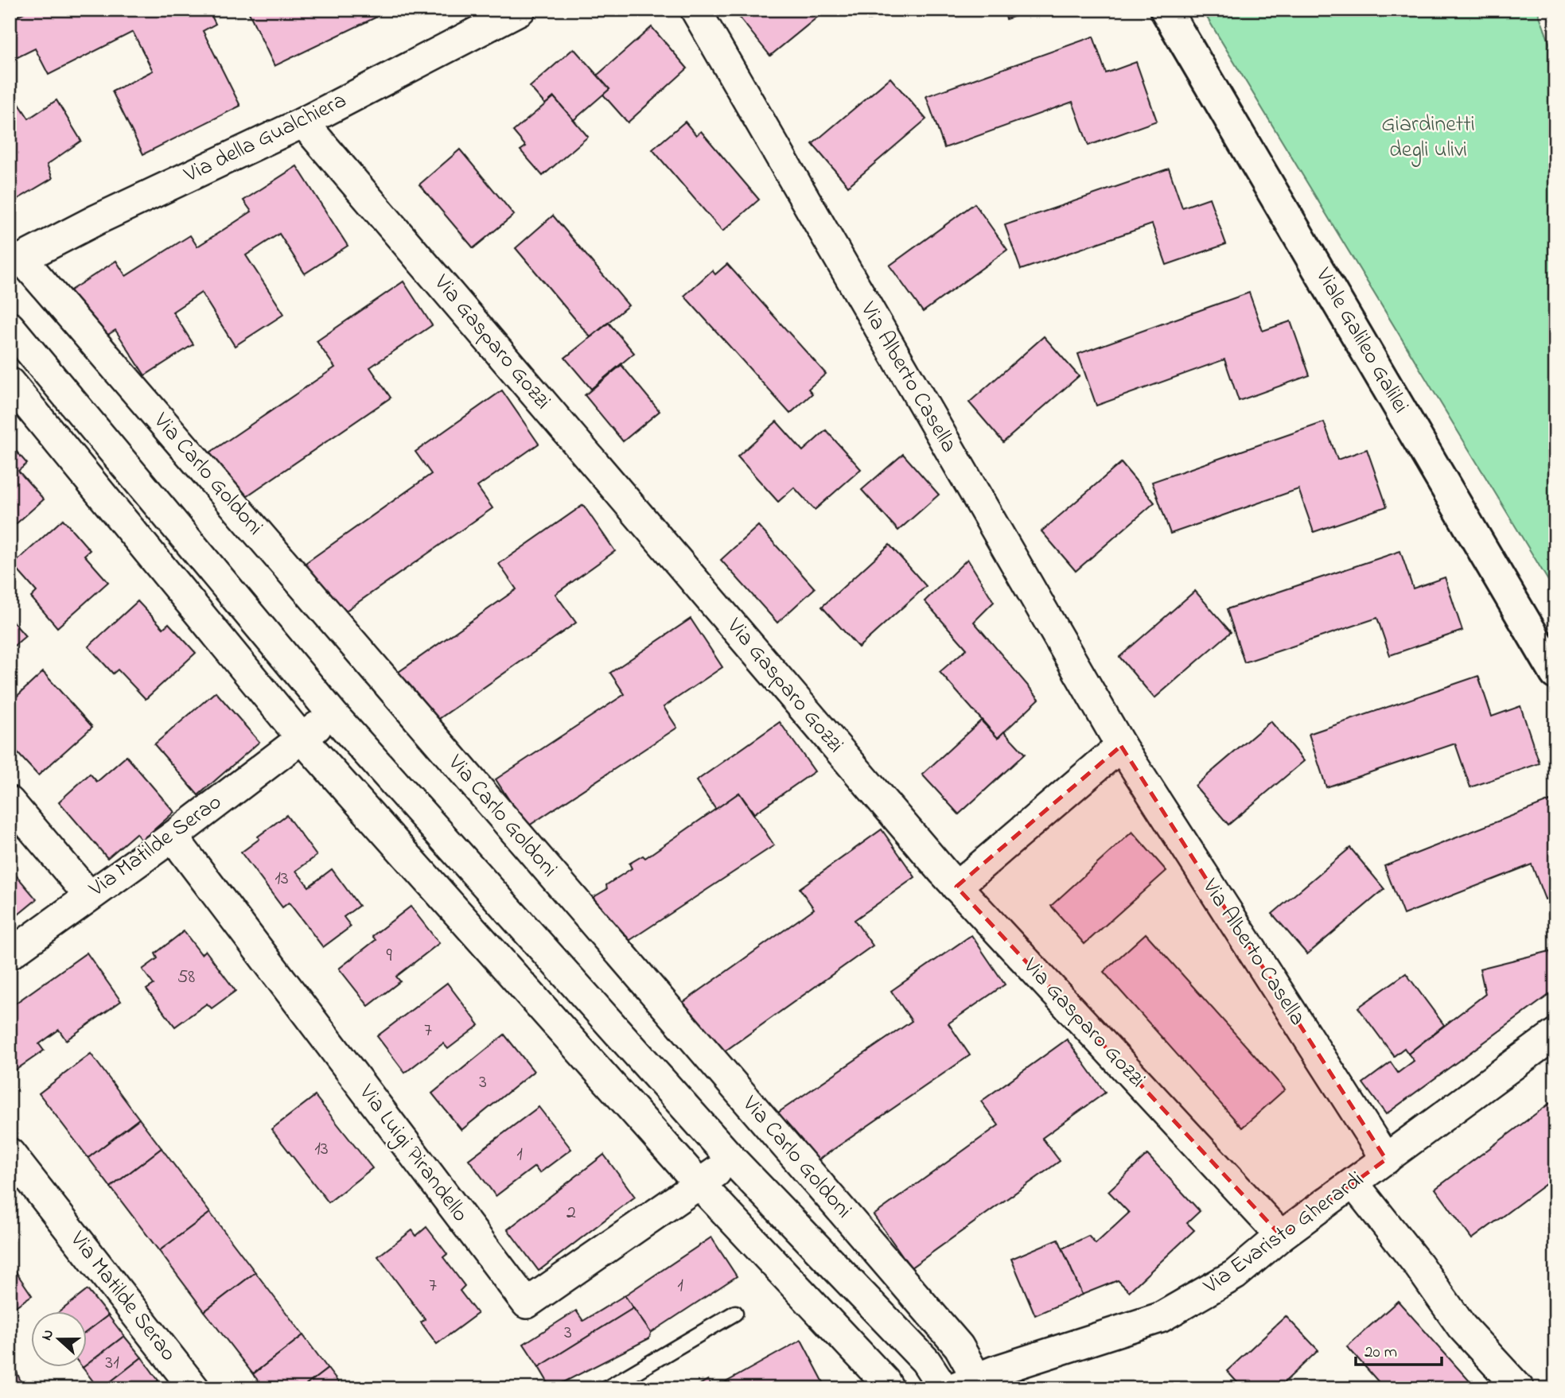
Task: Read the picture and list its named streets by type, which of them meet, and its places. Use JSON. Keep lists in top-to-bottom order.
{
  "streets": {
    "main road": ["Viale Galileo Galilei"],
    "street": [
      "Via della Gualchiera",
      "Via Gasparo Gozzi",
      "Via Alberto Casella",
      "Via Carlo Goldoni",
      "Via Matilde Serao",
      "Via Luigi Pirandello",
      "Via Evaristo Gherardi"
    ]
  },
  "crossings": [
    ["Via della Gualchiera", "Via Gasparo Gozzi"],
    ["Via della Gualchiera", "Via Carlo Goldoni"],
    ["Via Gasparo Gozzi", "Via Evaristo Gherardi"],
    ["Via Alberto Casella", "Via Evaristo Gherardi"],
    ["Via Carlo Goldoni", "Via Evaristo Gherardi"],
    ["Via Matilde Serao", "Via Luigi Pirandello"]
  ],
  "parks": ["Giardinetti degli ulivi"],
  "house_numbers": [
    "13",
    "9",
    "58",
    "7",
    "3",
    "13",
    "1",
    "2",
    "7",
    "1",
    "3",
    "31"
  ],
  "scale_bar": "20 m",
  "north": "left"
}
